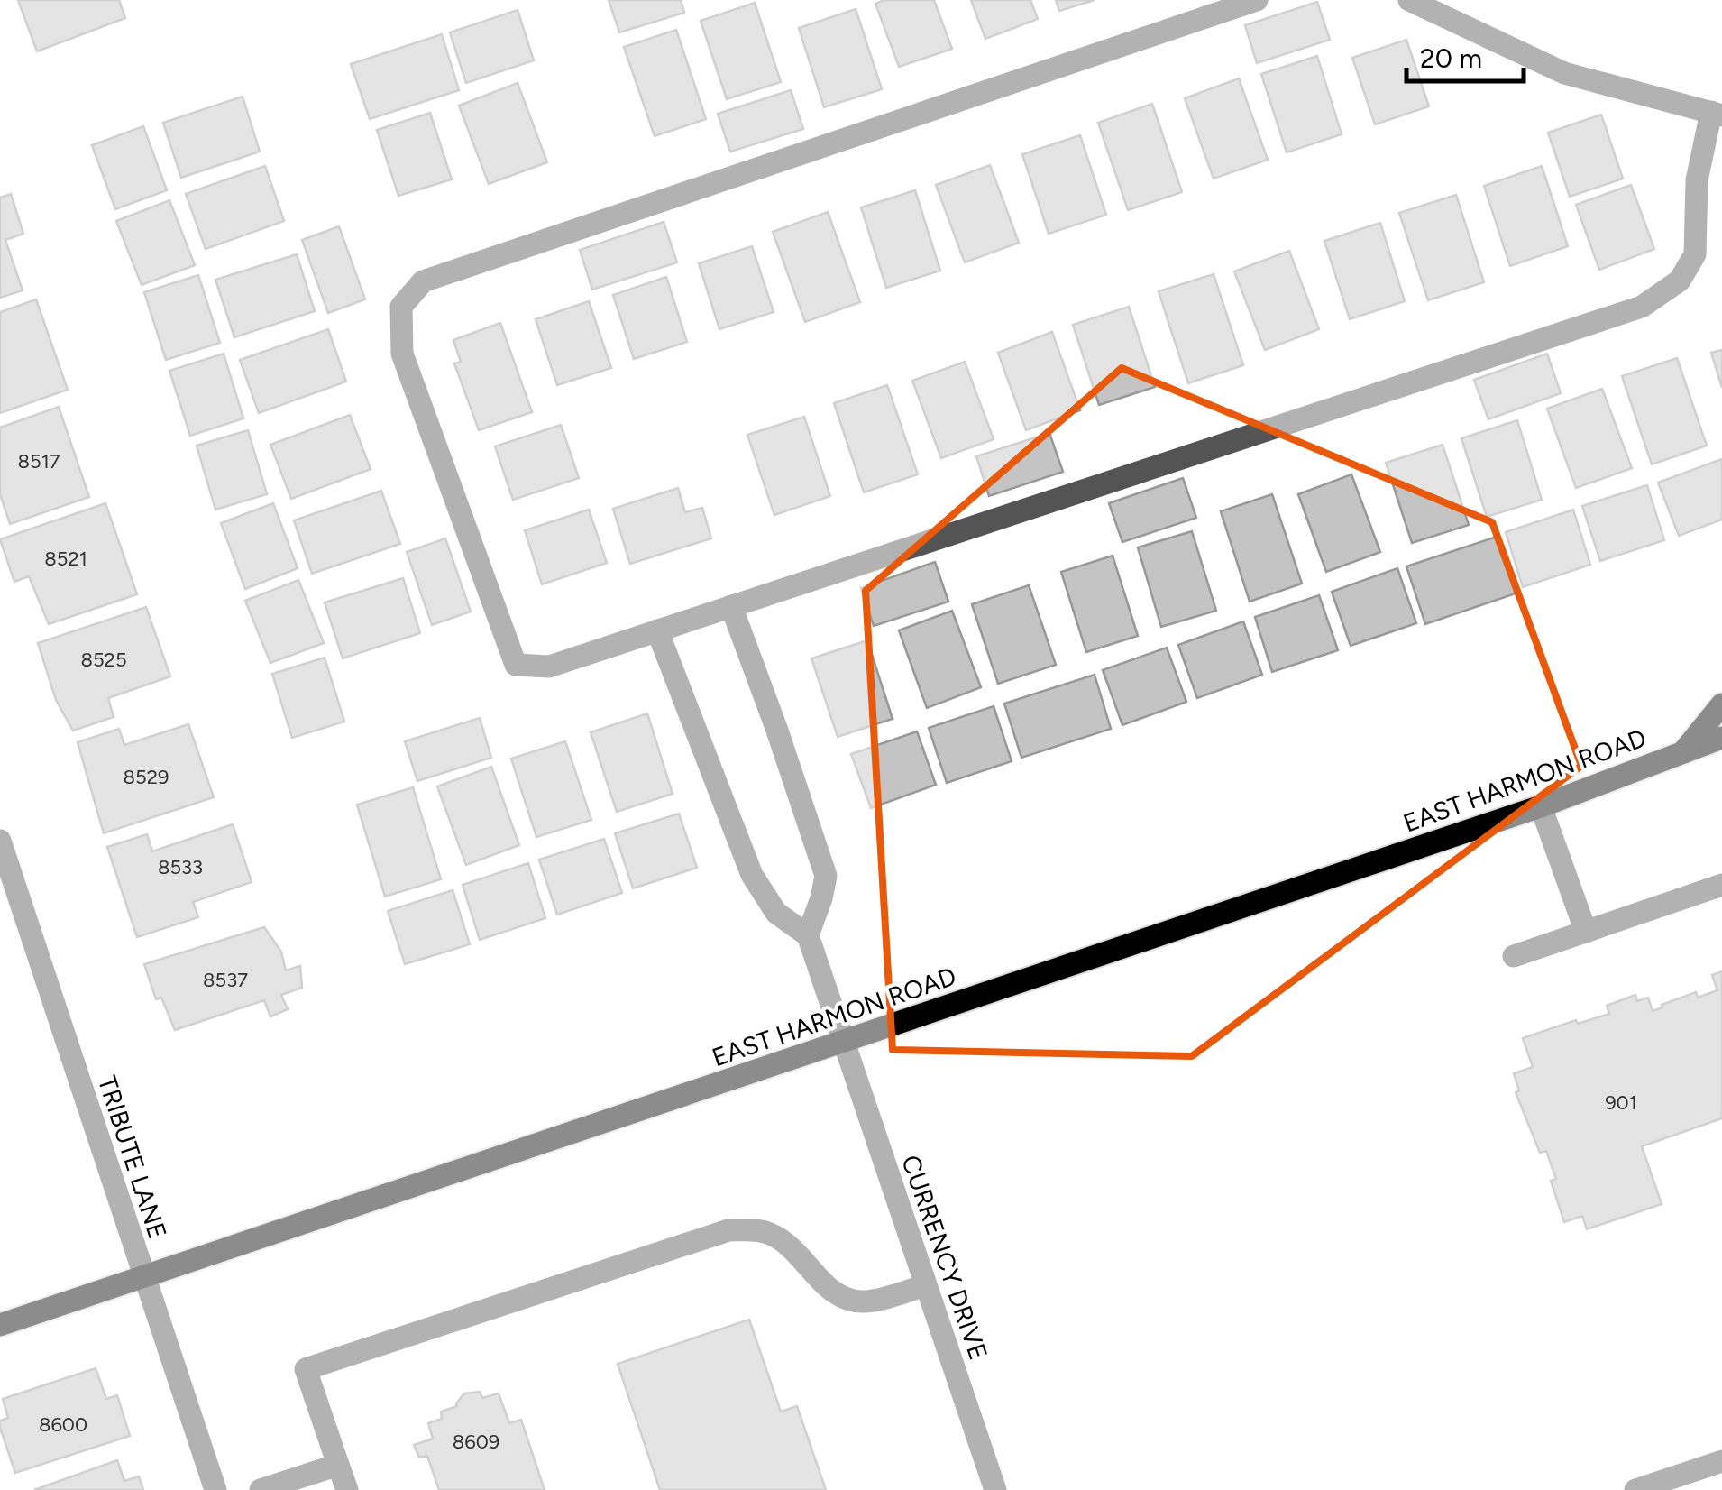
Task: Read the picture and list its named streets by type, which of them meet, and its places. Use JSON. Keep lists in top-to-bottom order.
{
  "streets": {
    "main road": ["EAST HARMON ROAD"],
    "street": ["TRIBUTE LANE", "CURRENCY DRIVE"]
  },
  "crossings": [
    ["EAST HARMON ROAD", "TRIBUTE LANE"],
    ["EAST HARMON ROAD", "CURRENCY DRIVE"]
  ],
  "house_numbers": [
    "8517",
    "8521",
    "8525",
    "8529",
    "8533",
    "8537",
    "901",
    "8600",
    "8609"
  ],
  "scale_bar": "20 m"
}
